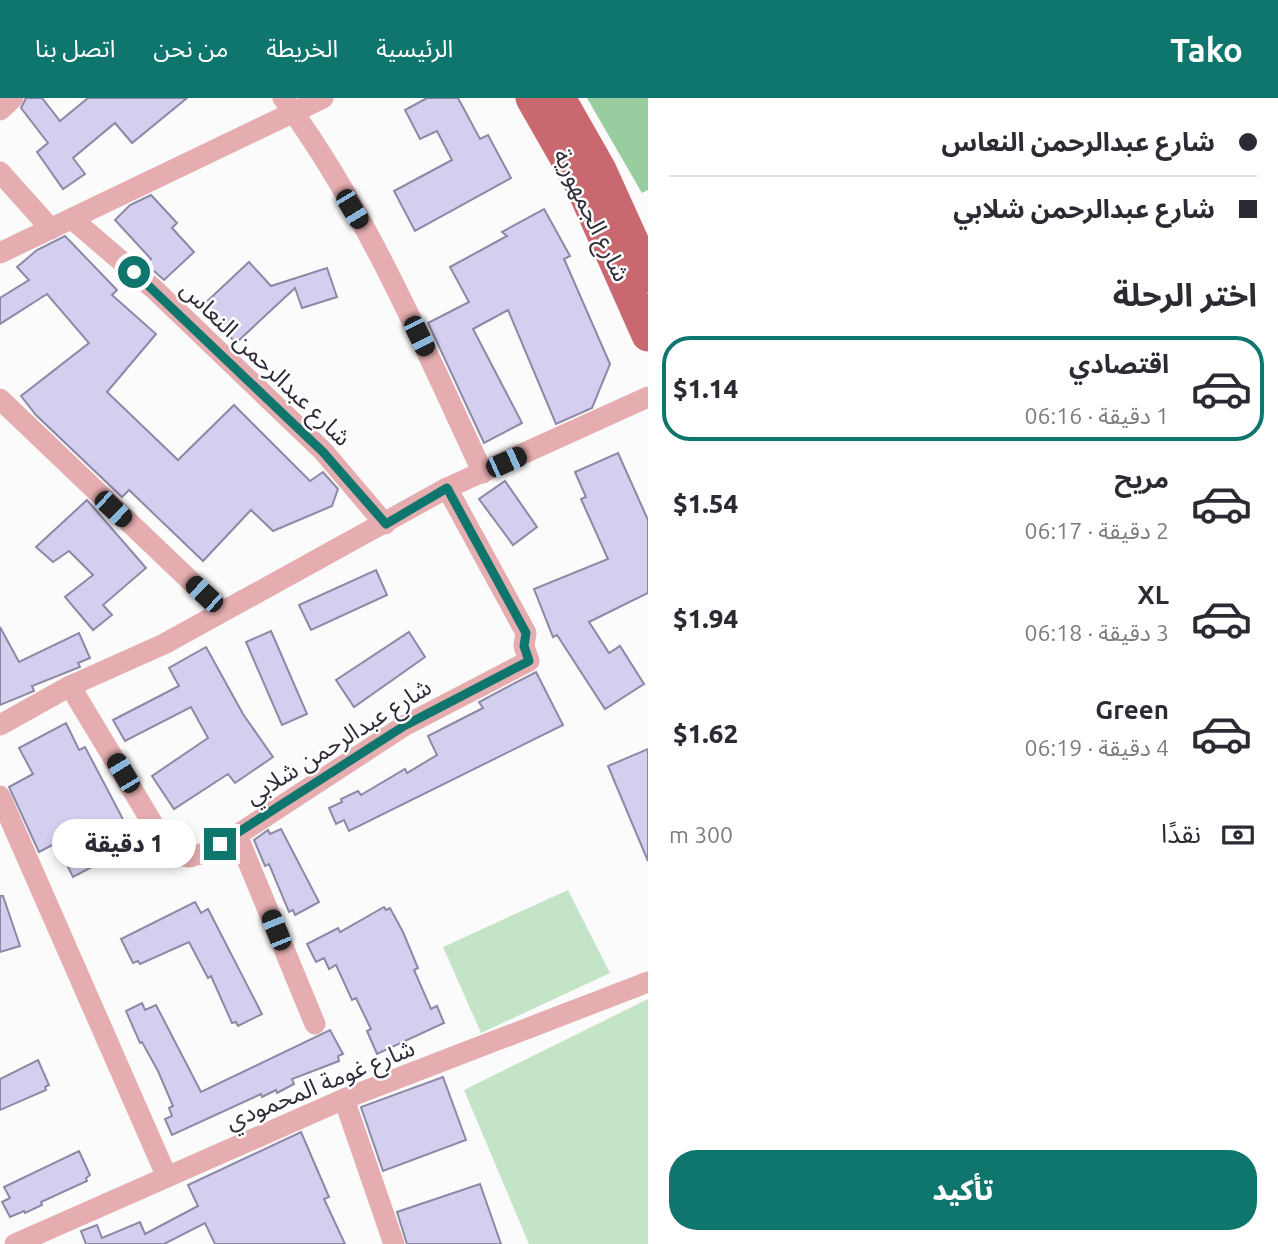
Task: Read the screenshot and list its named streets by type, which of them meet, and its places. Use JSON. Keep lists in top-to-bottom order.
{
  "streets": {
    "main road": ["شارع الجمهورية"],
    "street": ["شارع عبدالرحمن النعاس", "شارع عبدالرحمن شلابي", "شارع غومة المحمودي"]
  },
  "page": {
    "header": "Tako",
    "nav": [
      "الرئيسية",
      "الخريطة",
      "من نحن",
      "اتصل بنا"
    ],
    "banner": ["شارع عبدالرحمن النعاس", "شارع عبدالرحمن شلابي"],
    "heading": "اختر الرحلة",
    "list": [
      {
        "name": "اقتصادي",
        "note": "1 دقيقة · 06:16",
        "value": "$1.14"
      },
      {
        "name": "مريح",
        "note": "2 دقيقة · 06:17",
        "value": "$1.54"
      },
      {
        "name": "XL",
        "note": "3 دقيقة · 06:18",
        "value": "$1.94"
      },
      {
        "name": "Green",
        "note": "4 دقيقة · 06:19",
        "value": "$1.62"
      }
    ],
    "pay": ["نقدًا", "300 m"],
    "bubble": "1 دقيقة",
    "buttons": "تأكيد"
  }
}
